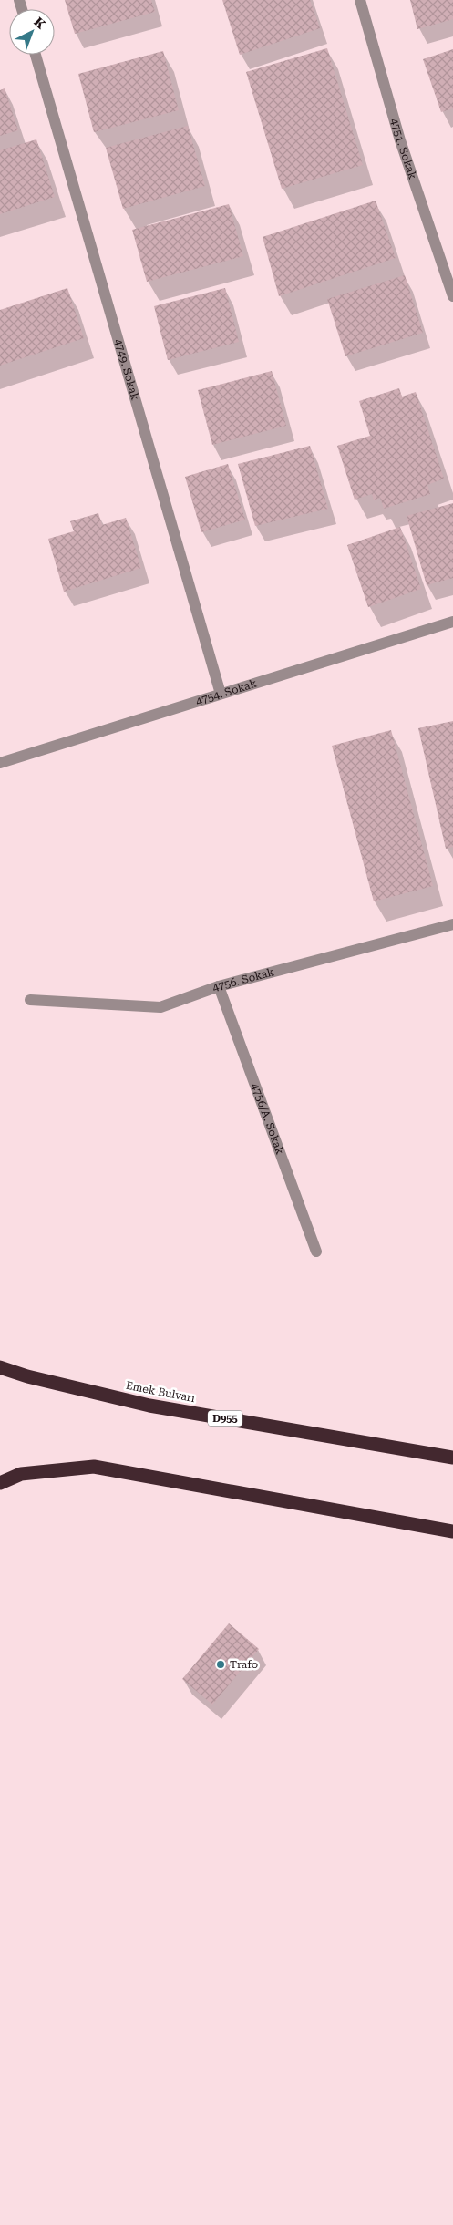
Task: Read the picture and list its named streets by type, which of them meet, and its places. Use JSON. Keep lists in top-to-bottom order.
{
  "streets": {
    "highway": ["Emek Bulvarı", "D955"],
    "street": [
      "4751. Sokak",
      "4749. Sokak",
      "4754. Sokak",
      "4756. Sokak",
      "4756/A. Sokak"
    ]
  },
  "crossings": [
    ["4749. Sokak", "4754. Sokak"],
    ["4756. Sokak", "4756/A. Sokak"]
  ],
  "places": ["Trafo"],
  "north": "top right"
}
